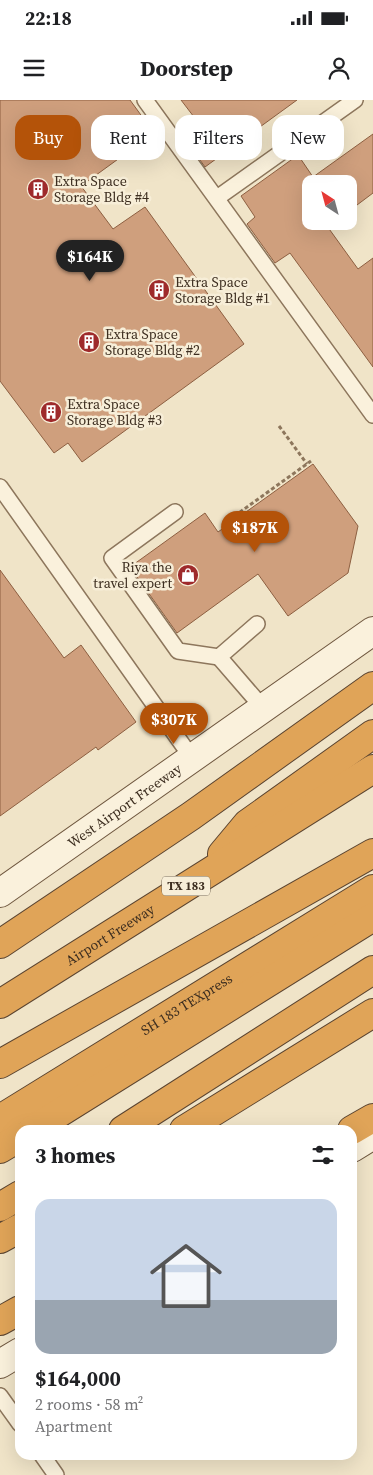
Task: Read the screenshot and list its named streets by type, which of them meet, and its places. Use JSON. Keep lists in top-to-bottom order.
{
  "streets": {
    "highway": ["TX 183", "Airport Freeway", "SH 183 TEXpress"],
    "main road": ["West Airport Freeway"]
  },
  "places": {
    "building": [
      "Extra Space Storage Bldg #4",
      "Extra Space Storage Bldg #1",
      "Extra Space Storage Bldg #2",
      "Extra Space Storage Bldg #3"
    ],
    "shop": ["Riya the travel expert"]
  },
  "north": "top left",
  "page": {
    "status": "22:18",
    "header": "Doorstep",
    "chip": [
      "Buy",
      "Rent",
      "Filters",
      "New"
    ],
    "price": ["$164K", "$187K", "$307K"],
    "heading": "3 homes",
    "list": [
      {
        "name": "$164,000",
        "note": "2 rooms · 58 m² · Apartment"
      }
    ]
  }
}
